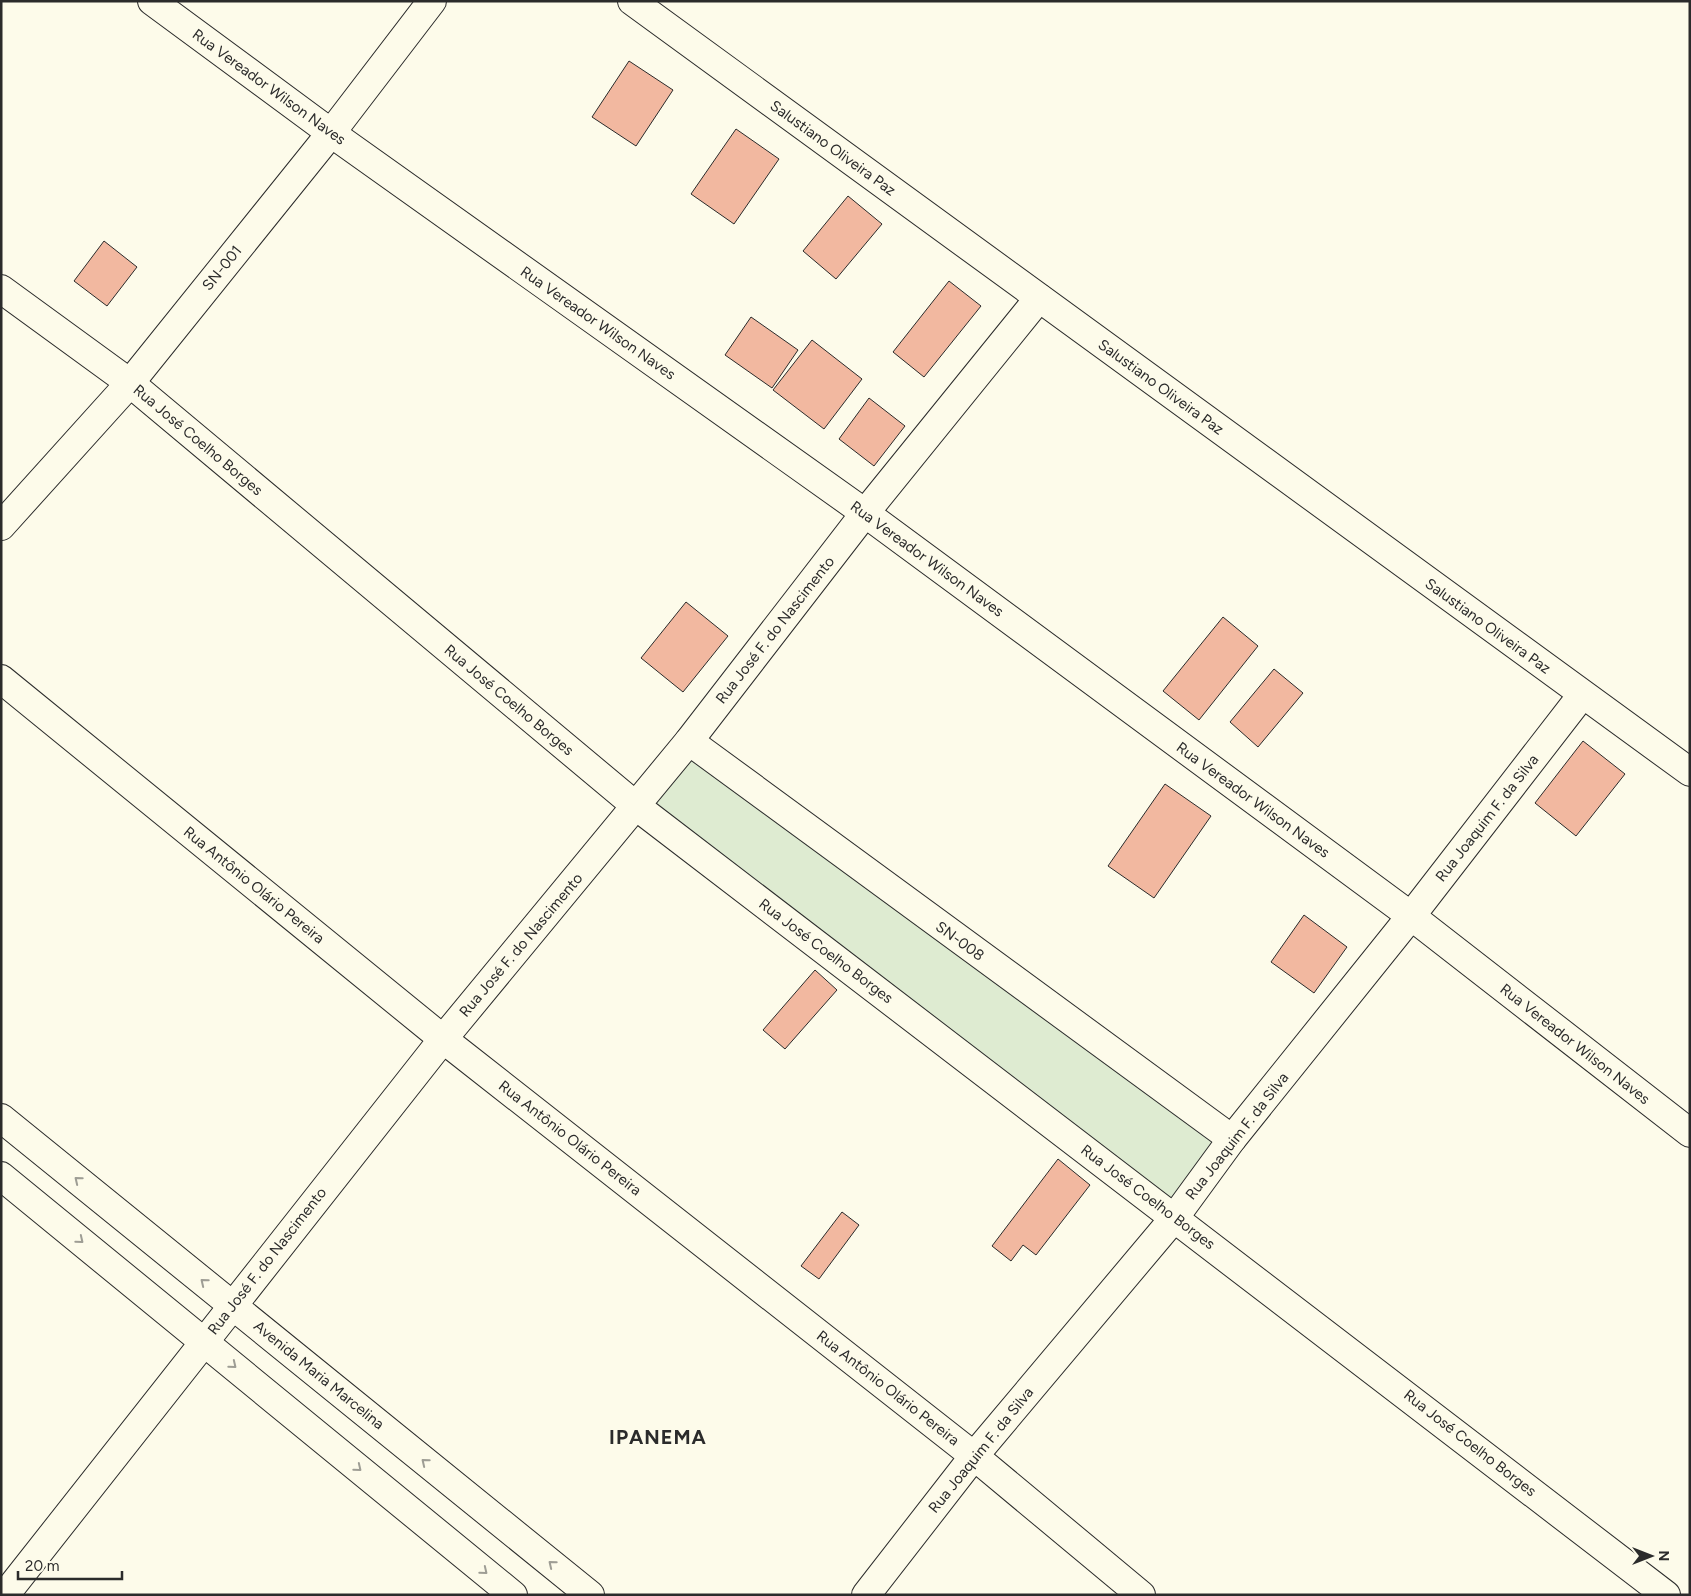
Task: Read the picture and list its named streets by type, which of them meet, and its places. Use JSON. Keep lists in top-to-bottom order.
{
  "streets": {
    "street": [
      "Rua Vereador Wilson Naves",
      "Salustiano Oliveira Paz",
      "SN-001",
      "Rua José Coelho Borges",
      "Rua José F. do Nascimento",
      "Rua Joaquim F. da Silva",
      "Rua Antônio Olário Pereira",
      "SN-008",
      "Avenida Maria Marcelina"
    ]
  },
  "crossings": [
    ["Rua Vereador Wilson Naves", "SN-001"],
    ["Rua Vereador Wilson Naves", "Rua José F. do Nascimento"],
    ["Rua Vereador Wilson Naves", "Rua Joaquim F. da Silva"],
    ["Salustiano Oliveira Paz", "Rua José F. do Nascimento"],
    ["Salustiano Oliveira Paz", "Rua Joaquim F. da Silva"],
    ["SN-001", "Rua José Coelho Borges"],
    ["Rua José Coelho Borges", "Rua José F. do Nascimento"],
    ["Rua José Coelho Borges", "Rua Joaquim F. da Silva"],
    ["Rua José F. do Nascimento", "Rua Antônio Olário Pereira"],
    ["Rua José F. do Nascimento", "SN-008"],
    ["Rua José F. do Nascimento", "Avenida Maria Marcelina"],
    ["Rua Joaquim F. da Silva", "Rua Antônio Olário Pereira"],
    ["Rua Joaquim F. da Silva", "SN-008"]
  ],
  "districts": ["IPANEMA"],
  "scale_bar": "20 m",
  "north": "right"
}
